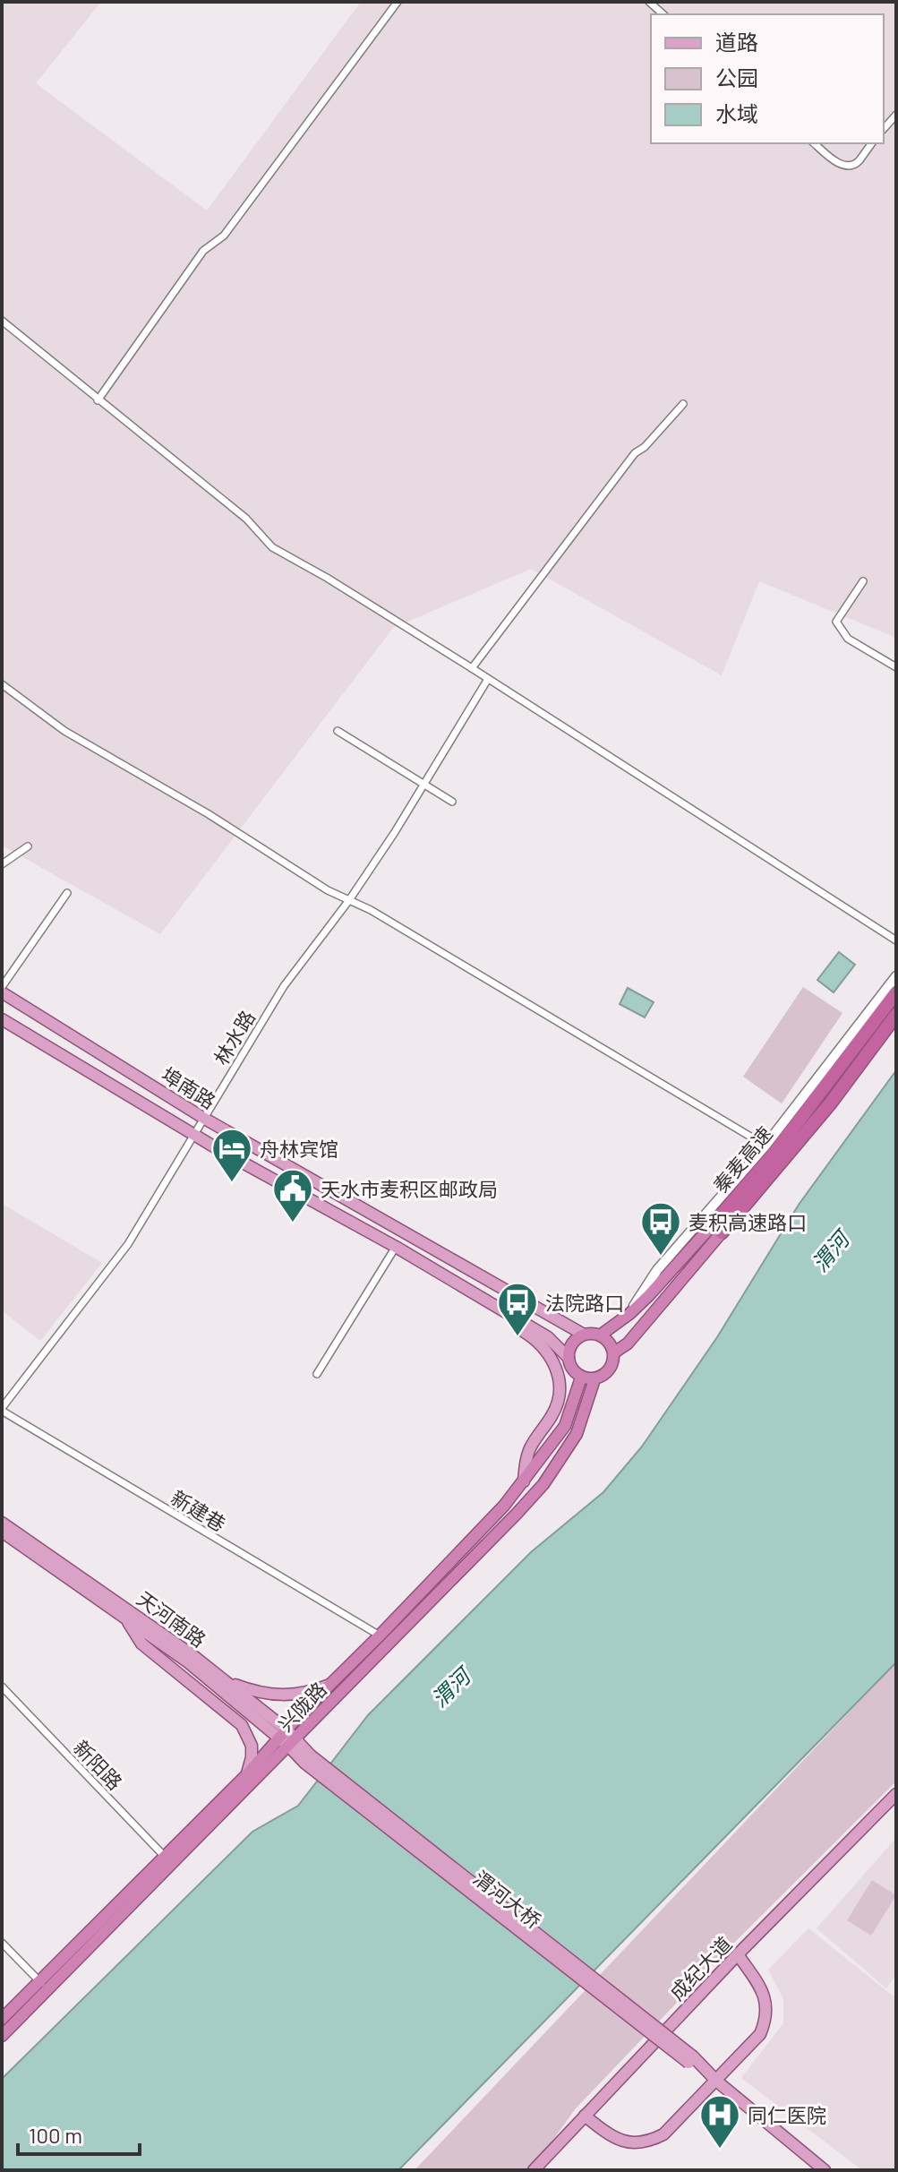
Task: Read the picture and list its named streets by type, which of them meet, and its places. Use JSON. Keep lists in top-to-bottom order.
{
  "streets": {
    "highway": ["秦麦高速", "兴陇路"],
    "main road": [
      "埠南路",
      "天河南路",
      "渭河大桥",
      "成纪大道"
    ],
    "street": ["林水路", "新建巷", "新阳路"]
  },
  "crossings": [
    ["林水路", "埠南路"],
    ["林水路", "新建巷"],
    ["埠南路", "秦麦高速"],
    ["埠南路", "兴陇路"],
    ["秦麦高速", "兴陇路"],
    ["新建巷", "兴陇路"],
    ["天河南路", "兴陇路"],
    ["天河南路", "渭河大桥"],
    ["兴陇路", "新阳路"]
  ],
  "water": ["渭河"],
  "places": {
    "hotel": ["舟林宾馆"],
    "public building": ["天水市麦积区邮政局"],
    "bus stop": ["麦积高速路口", "法院路口"],
    "hospital": ["同仁医院"]
  },
  "legend": ["道路", "公园", "水域"],
  "scale_bar": "100 m"
}
